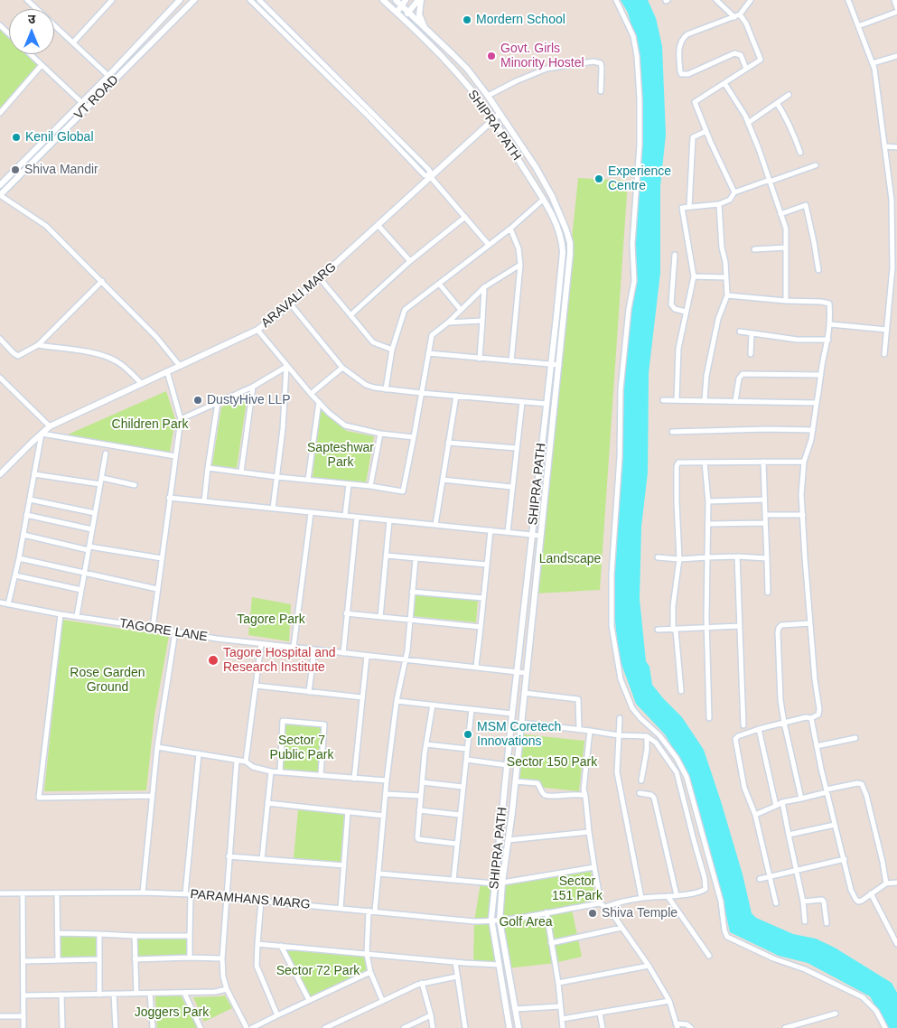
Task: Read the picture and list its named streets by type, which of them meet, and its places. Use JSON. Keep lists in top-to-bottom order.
{
  "streets": {
    "street": [
      "VT ROAD",
      "SHIPRA PATH",
      "ARAVALI MARG",
      "TAGORE LANE",
      "PARAMHANS MARG"
    ]
  },
  "crossings": [
    ["SHIPRA PATH", "ARAVALI MARG"],
    ["SHIPRA PATH", "TAGORE LANE"],
    ["SHIPRA PATH", "PARAMHANS MARG"]
  ],
  "parks": [
    "Children Park",
    "Sapteshwar Park",
    "Landscape",
    "Tagore Park",
    "Rose Garden Ground",
    "Sector 7 Public Park",
    "Sector 150 Park",
    "Sector 151 Park",
    "Golf Area",
    "Sector 72 Park",
    "Joggers Park"
  ],
  "places": [
    "Mordern School",
    "Govt. Girls Minority Hostel",
    "Kenil Global",
    "Shiva Mandir",
    "Experience Centre",
    "DustyHive LLP",
    "Tagore Hospital and Research Institute",
    "MSM Coretech Innovations",
    "Shiva Temple"
  ],
  "north": "top"
}
